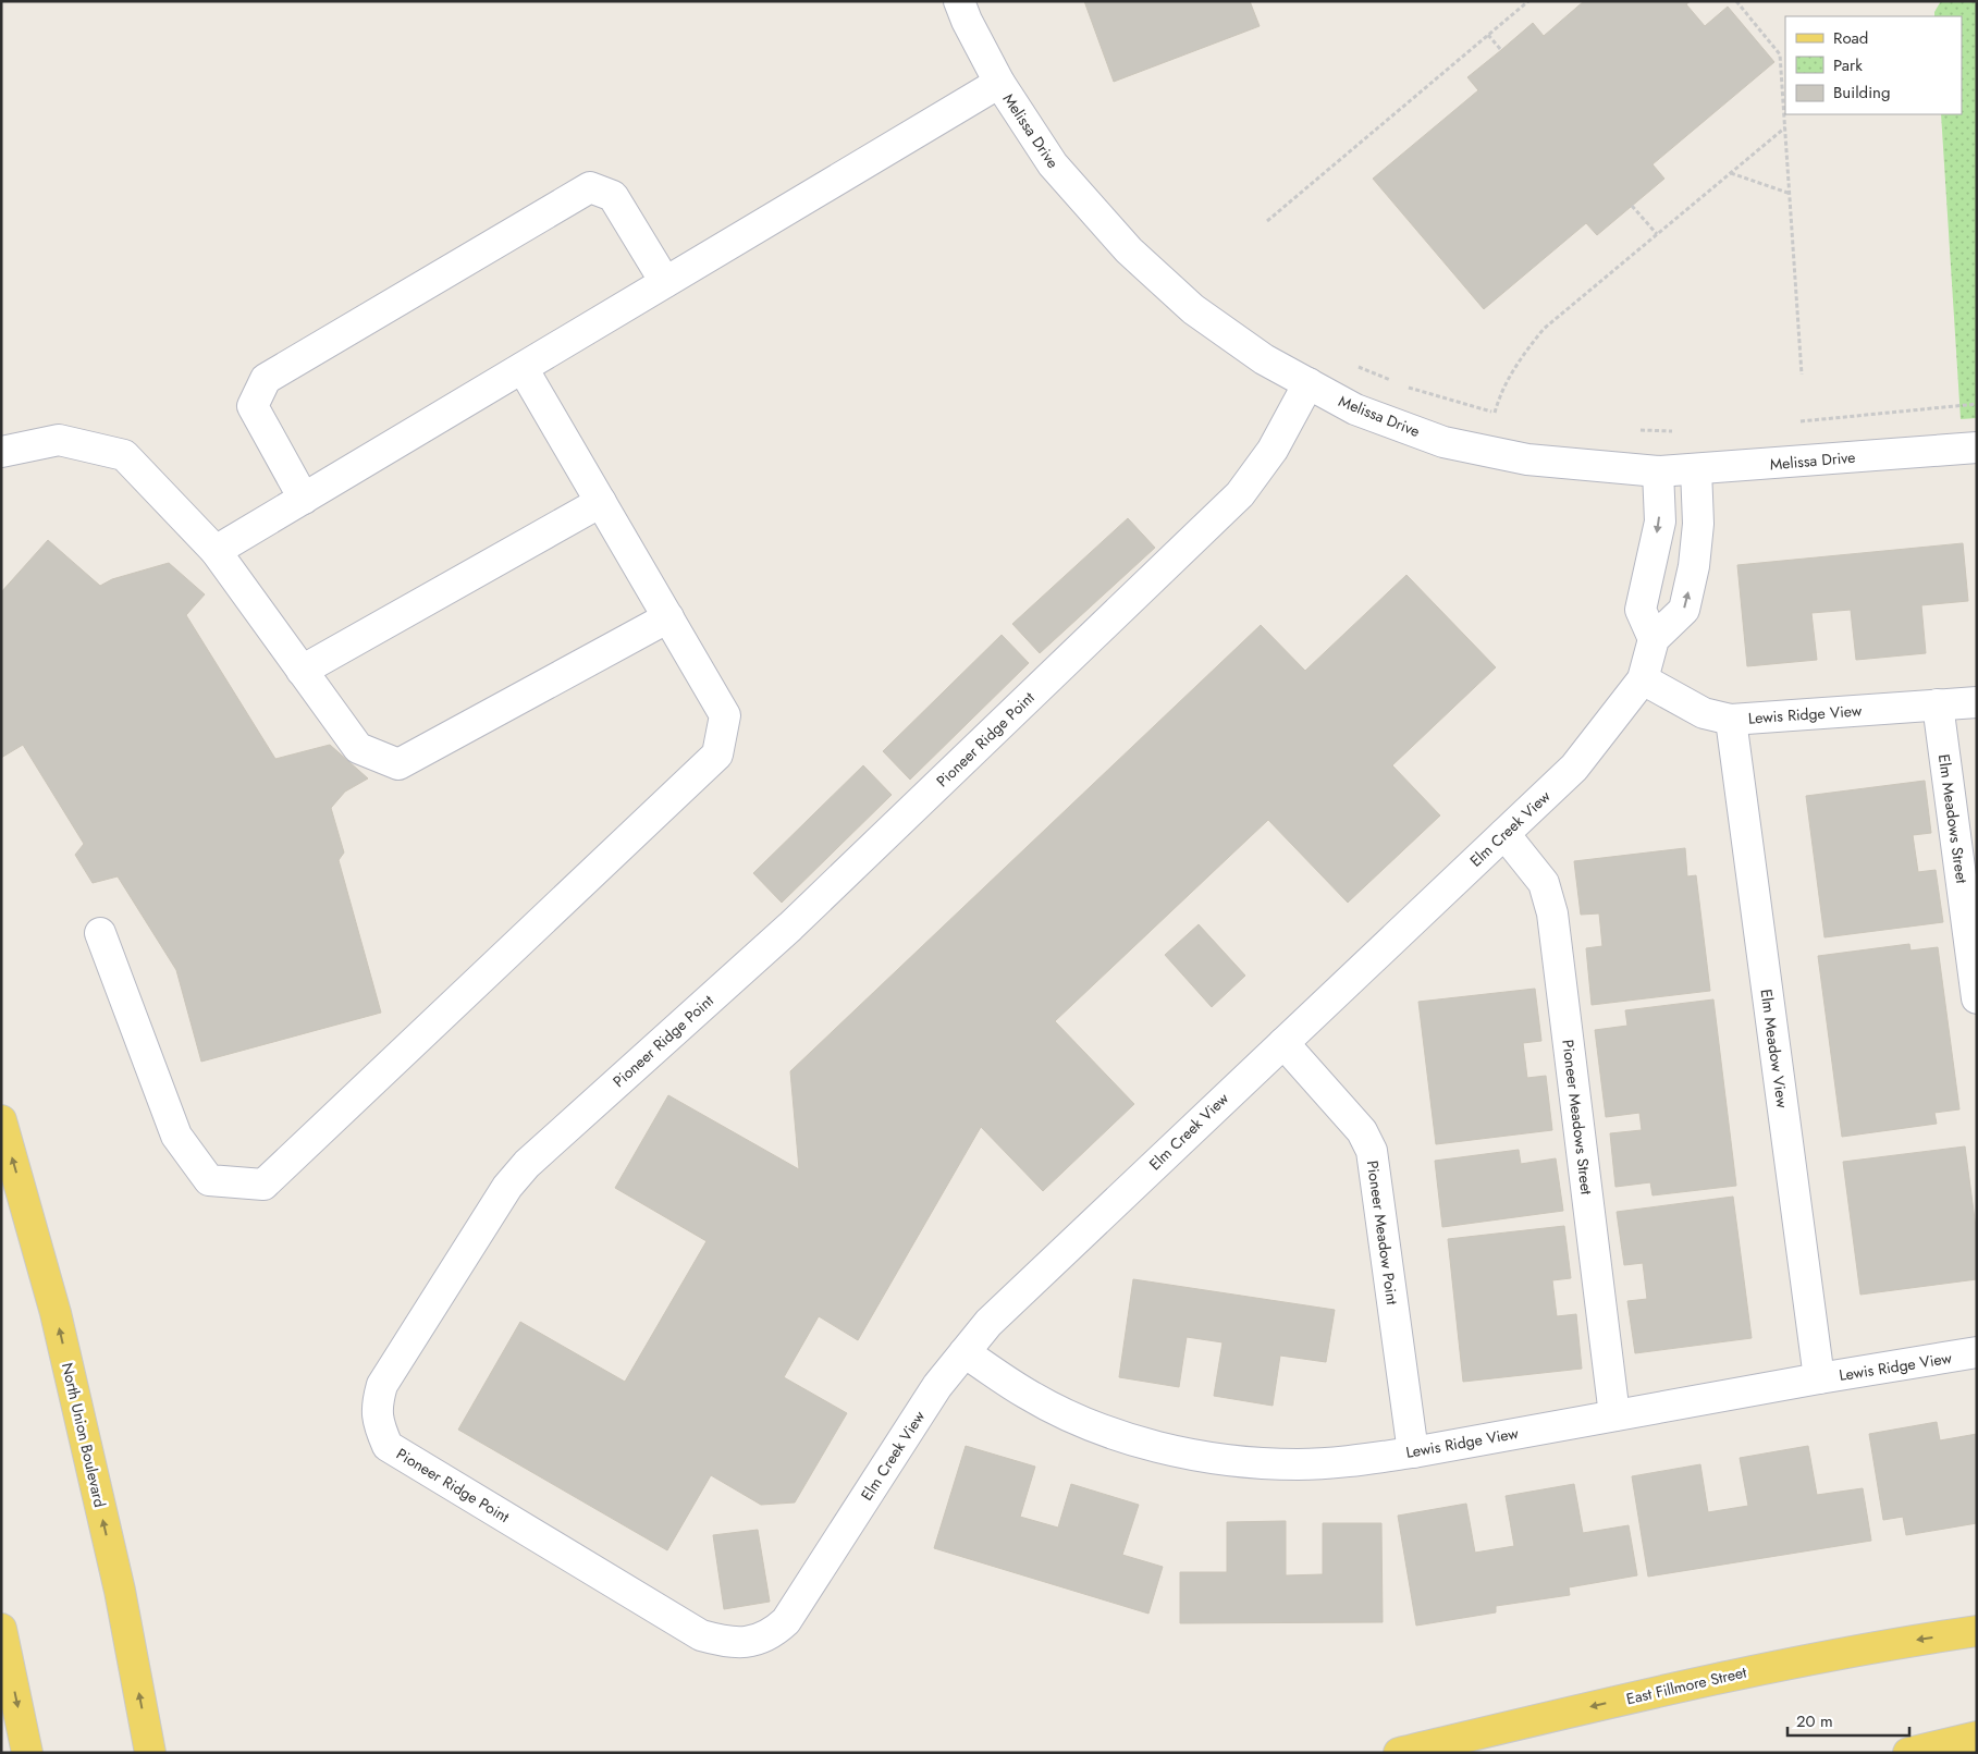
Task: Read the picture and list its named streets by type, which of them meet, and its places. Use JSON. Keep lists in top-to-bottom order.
{
  "streets": {
    "main road": ["North Union Boulevard", "East Fillmore Street"],
    "street": [
      "Melissa Drive",
      "Lewis Ridge View",
      "Pioneer Ridge Point",
      "Elm Meadows Street",
      "Elm Creek View",
      "Elm Meadow View",
      "Pioneer Meadows Street",
      "Pioneer Meadow Point"
    ]
  },
  "crossings": [
    ["Melissa Drive", "Pioneer Ridge Point"],
    ["Lewis Ridge View", "Elm Meadows Street"],
    ["Lewis Ridge View", "Elm Creek View"],
    ["Lewis Ridge View", "Elm Meadow View"],
    ["Lewis Ridge View", "Pioneer Meadows Street"],
    ["Lewis Ridge View", "Pioneer Meadow Point"],
    ["Pioneer Ridge Point", "Elm Creek View"],
    ["Elm Creek View", "Pioneer Meadows Street"],
    ["Elm Creek View", "Pioneer Meadow Point"]
  ],
  "one_way": ["North Union Boulevard", "East Fillmore Street"],
  "legend": ["Road", "Park", "Building"],
  "scale_bar": "20 m"
}
